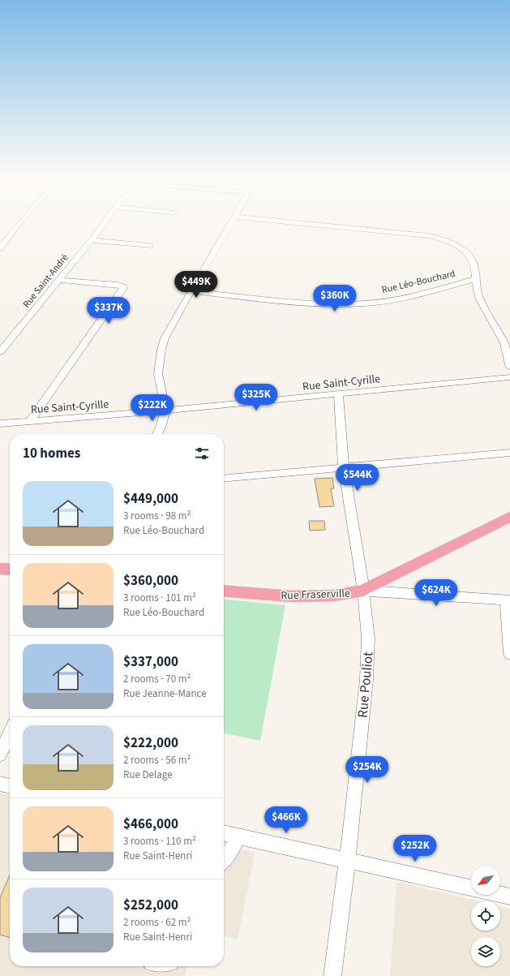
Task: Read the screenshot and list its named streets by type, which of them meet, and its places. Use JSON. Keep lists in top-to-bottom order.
{
  "streets": {
    "main road": ["Rue Fraserville"],
    "street": [
      "Rue Saint-André",
      "Rue Léo-Bouchard",
      "Rue Saint-Cyrille",
      "Rue Pouliot"
    ]
  },
  "crossings": [
    ["Rue Saint-Cyrille", "Rue Pouliot"],
    ["Rue Fraserville", "Rue Pouliot"]
  ],
  "north": "bottom left",
  "page": {
    "price": [
      "$449K",
      "$360K",
      "$337K",
      "$325K",
      "$222K",
      "$544K",
      "$624K",
      "$254K",
      "$466K",
      "$252K"
    ],
    "heading": "10 homes",
    "list": [
      {
        "name": "$449,000",
        "note": "3 rooms · 98 m² · Rue Léo-Bouchard"
      },
      {
        "name": "$360,000",
        "note": "3 rooms · 101 m² · Rue Léo-Bouchard"
      },
      {
        "name": "$337,000",
        "note": "2 rooms · 70 m² · Rue Jeanne-Mance"
      },
      {
        "name": "$222,000",
        "note": "2 rooms · 56 m² · Rue Delage"
      },
      {
        "name": "$466,000",
        "note": "3 rooms · 110 m² · Rue Saint-Henri"
      },
      {
        "name": "$252,000",
        "note": "2 rooms · 62 m² · Rue Saint-Henri"
      }
    ]
  }
}
